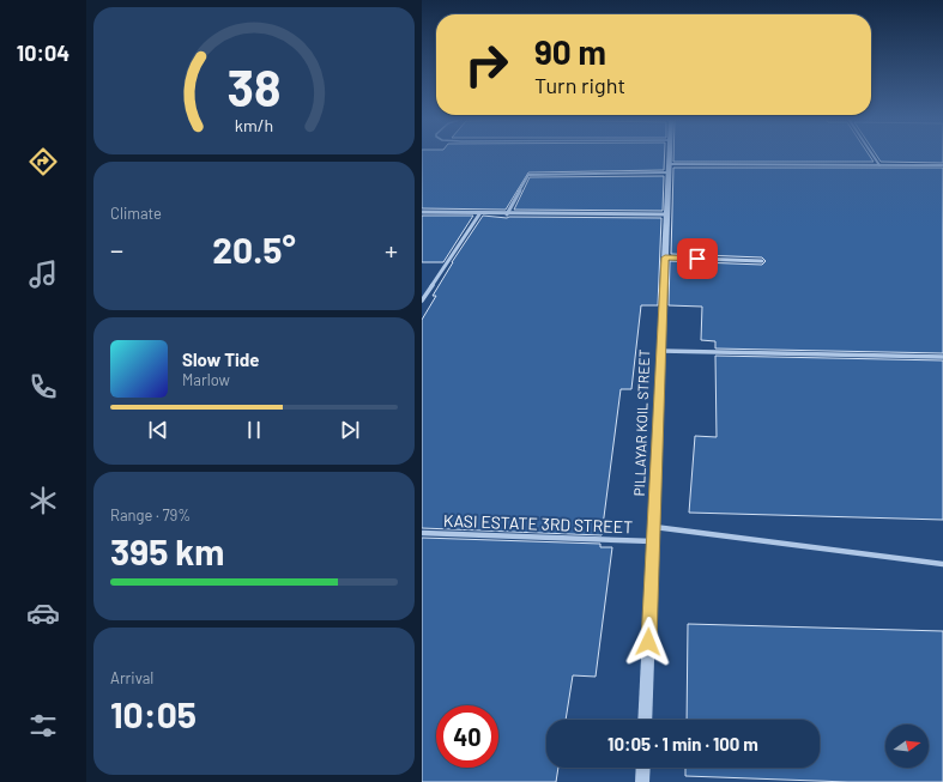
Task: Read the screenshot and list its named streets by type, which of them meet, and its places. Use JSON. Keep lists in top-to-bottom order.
{
  "streets": {
    "street": ["PILLAYAR KOIL STREET", "KASI ESTATE 3RD STREET"]
  },
  "crossings": [
    ["PILLAYAR KOIL STREET", "KASI ESTATE 3RD STREET"]
  ],
  "north": "right",
  "page": {
    "tabs": "10:04",
    "turn": ["90 m", "Turn right"],
    "tile": [
      "Climate",
      ["Range · 79%", "395 km"],
      ["Arrival", "10:05"]
    ],
    "heat": ["−", "20.5°", "+"],
    "song": ["Slow Tide", "Marlow"],
    "limit": "40",
    "trip": "10:05 · 1 min · 100 m",
    "gauge": ["38", "km/h"]
  }
}
